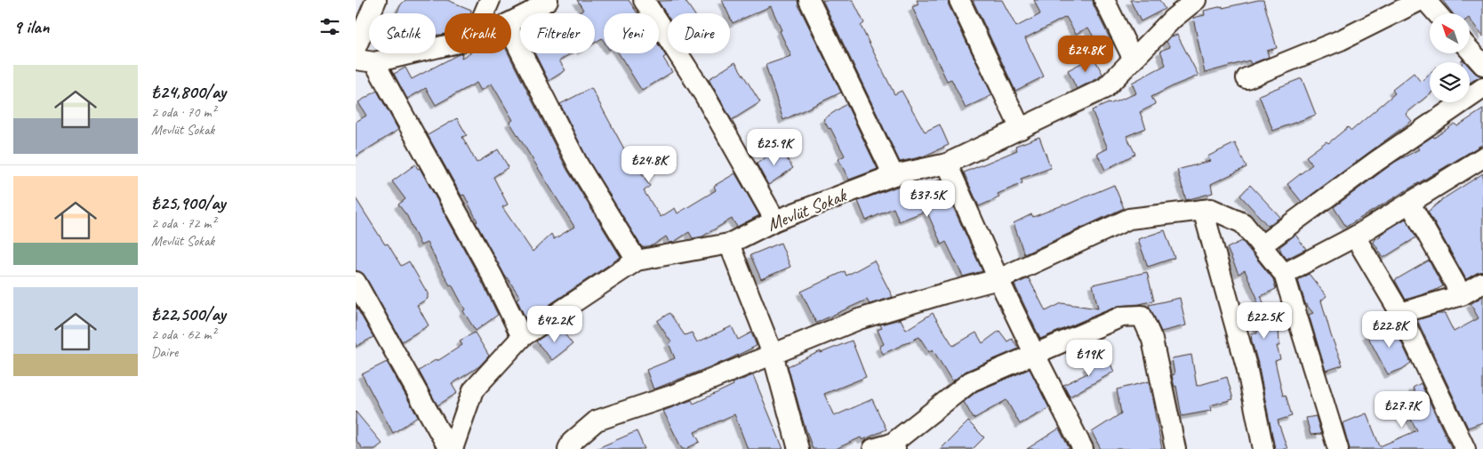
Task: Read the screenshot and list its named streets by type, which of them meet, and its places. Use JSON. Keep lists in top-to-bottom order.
{
  "streets": {
    "street": ["Mevlüt Sokak"]
  },
  "north": "top left",
  "page": {
    "heading": "9 ilan",
    "chip": [
      "Satılık",
      "Kiralık",
      "Filtreler",
      "Yeni",
      "Daire"
    ],
    "price": [
      "₺24.8K",
      "₺25.9K",
      "₺24.8K",
      "₺37.5K",
      "₺22.5K",
      "₺42.2K",
      "₺22.8K",
      "₺19K",
      "₺27.7K"
    ],
    "list": [
      {
        "name": "₺24,800/ay",
        "note": "2 oda · 70 m² · Mevlüt Sokak"
      },
      {
        "name": "₺25,900/ay",
        "note": "2 oda · 72 m² · Mevlüt Sokak"
      },
      {
        "name": "₺22,500/ay",
        "note": "2 oda · 62 m² · Daire"
      }
    ]
  }
}
